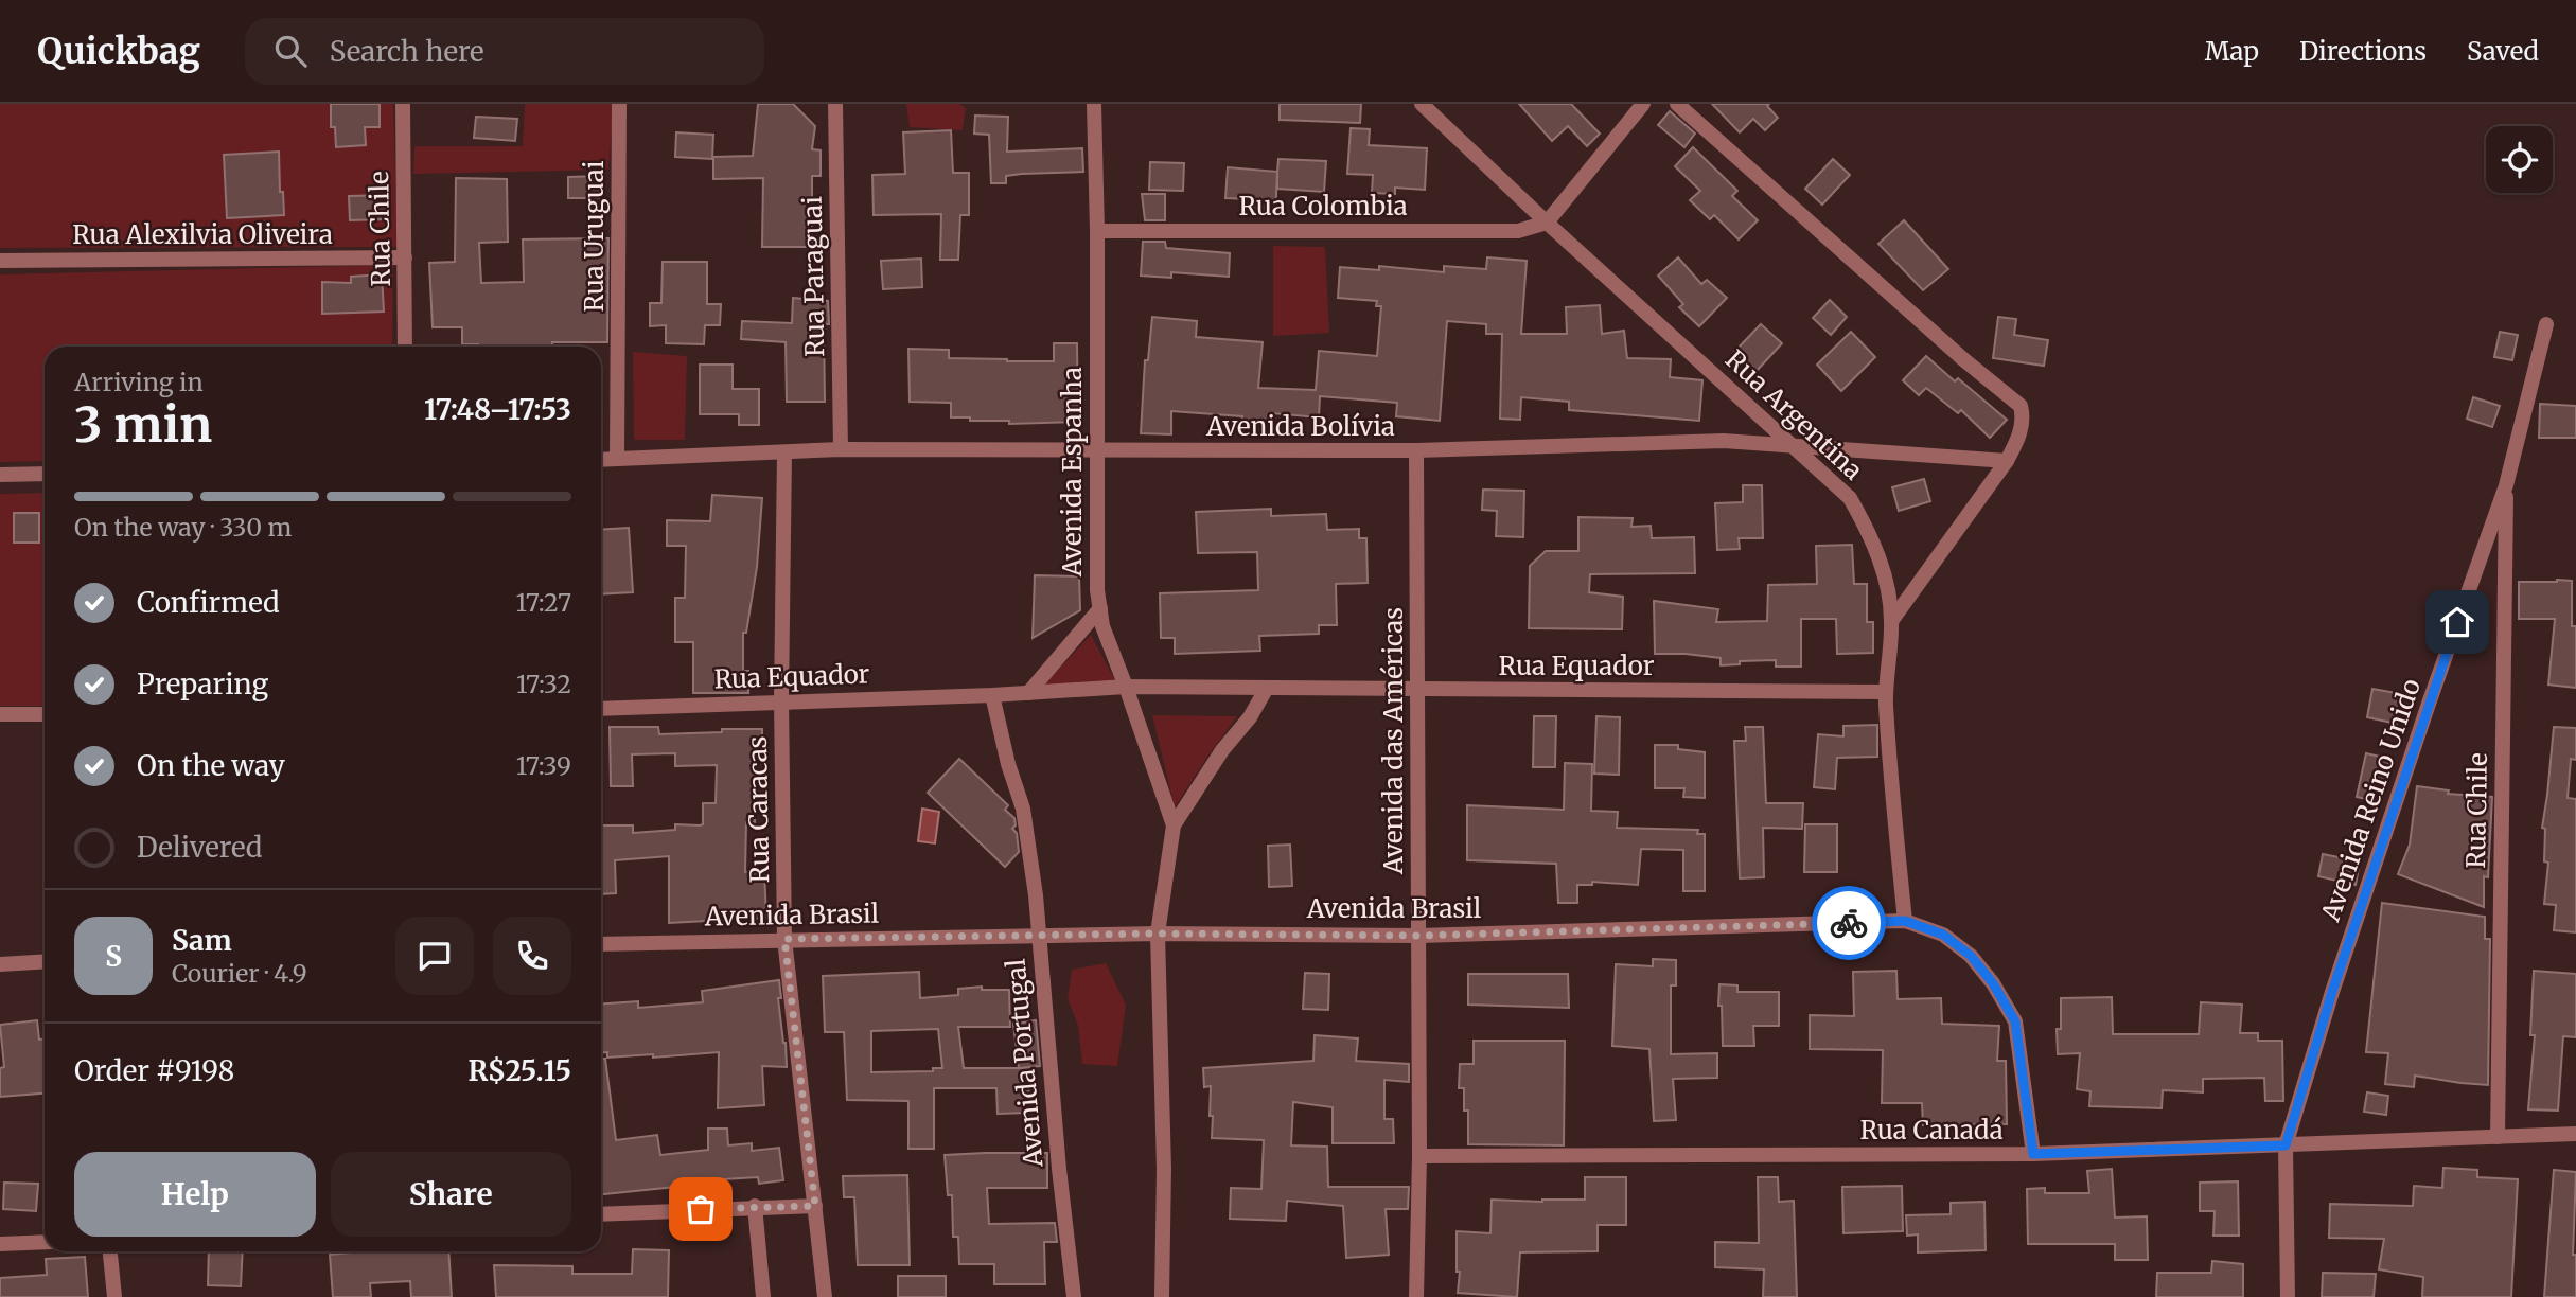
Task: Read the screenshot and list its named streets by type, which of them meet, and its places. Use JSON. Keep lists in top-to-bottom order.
{
  "streets": {
    "street": [
      "Rua Colombia",
      "Rua Chile",
      "Rua Alexilvia Oliveira",
      "Rua Uruguai",
      "Rua Paraguai",
      "Rua Argentina",
      "Avenida Bolívia",
      "Avenida Espanha",
      "Rua Equador",
      "Avenida das Américas",
      "Avenida Reino Unido",
      "Rua Caracas",
      "Avenida Brasil",
      "Avenida Portugal",
      "Rua Canadá"
    ]
  },
  "crossings": [
    ["Rua Colombia", "Rua Argentina"],
    ["Rua Colombia", "Avenida Espanha"],
    ["Rua Chile", "Rua Alexilvia Oliveira"],
    ["Rua Chile", "Avenida Reino Unido"],
    ["Rua Chile", "Rua Canadá"],
    ["Rua Uruguai", "Avenida Bolívia"],
    ["Rua Paraguai", "Avenida Bolívia"],
    ["Rua Argentina", "Avenida Bolívia"],
    ["Rua Argentina", "Rua Equador"],
    ["Rua Argentina", "Avenida Brasil"],
    ["Avenida Bolívia", "Avenida Espanha"],
    ["Avenida Bolívia", "Avenida das Américas"],
    ["Avenida Bolívia", "Rua Caracas"],
    ["Avenida Espanha", "Rua Equador"],
    ["Rua Equador", "Avenida das Américas"],
    ["Rua Equador", "Rua Caracas"],
    ["Rua Equador", "Avenida Portugal"],
    ["Avenida das Américas", "Avenida Brasil"],
    ["Avenida das Américas", "Rua Canadá"],
    ["Avenida Reino Unido", "Rua Canadá"],
    ["Rua Caracas", "Avenida Brasil"],
    ["Avenida Brasil", "Avenida Portugal"],
    ["Avenida Brasil", "Rua Canadá"]
  ],
  "page": {
    "header": "Quickbag",
    "search": "Search here",
    "nav": ["Map", "Directions", "Saved"],
    "heading": ["3 min", "Arriving in", "17:48–17:53"],
    "panel": [
      "Sam",
      "Courier · 4.9",
      "Order #9198",
      "R$25.15"
    ],
    "bar": "On the way · 330 m",
    "list": [
      ["Confirmed", "17:27"],
      ["Preparing", "17:32"],
      ["On the way", "17:39"],
      "Delivered"
    ],
    "round": "S",
    "buttons": ["Help", "Share"]
  }
}
